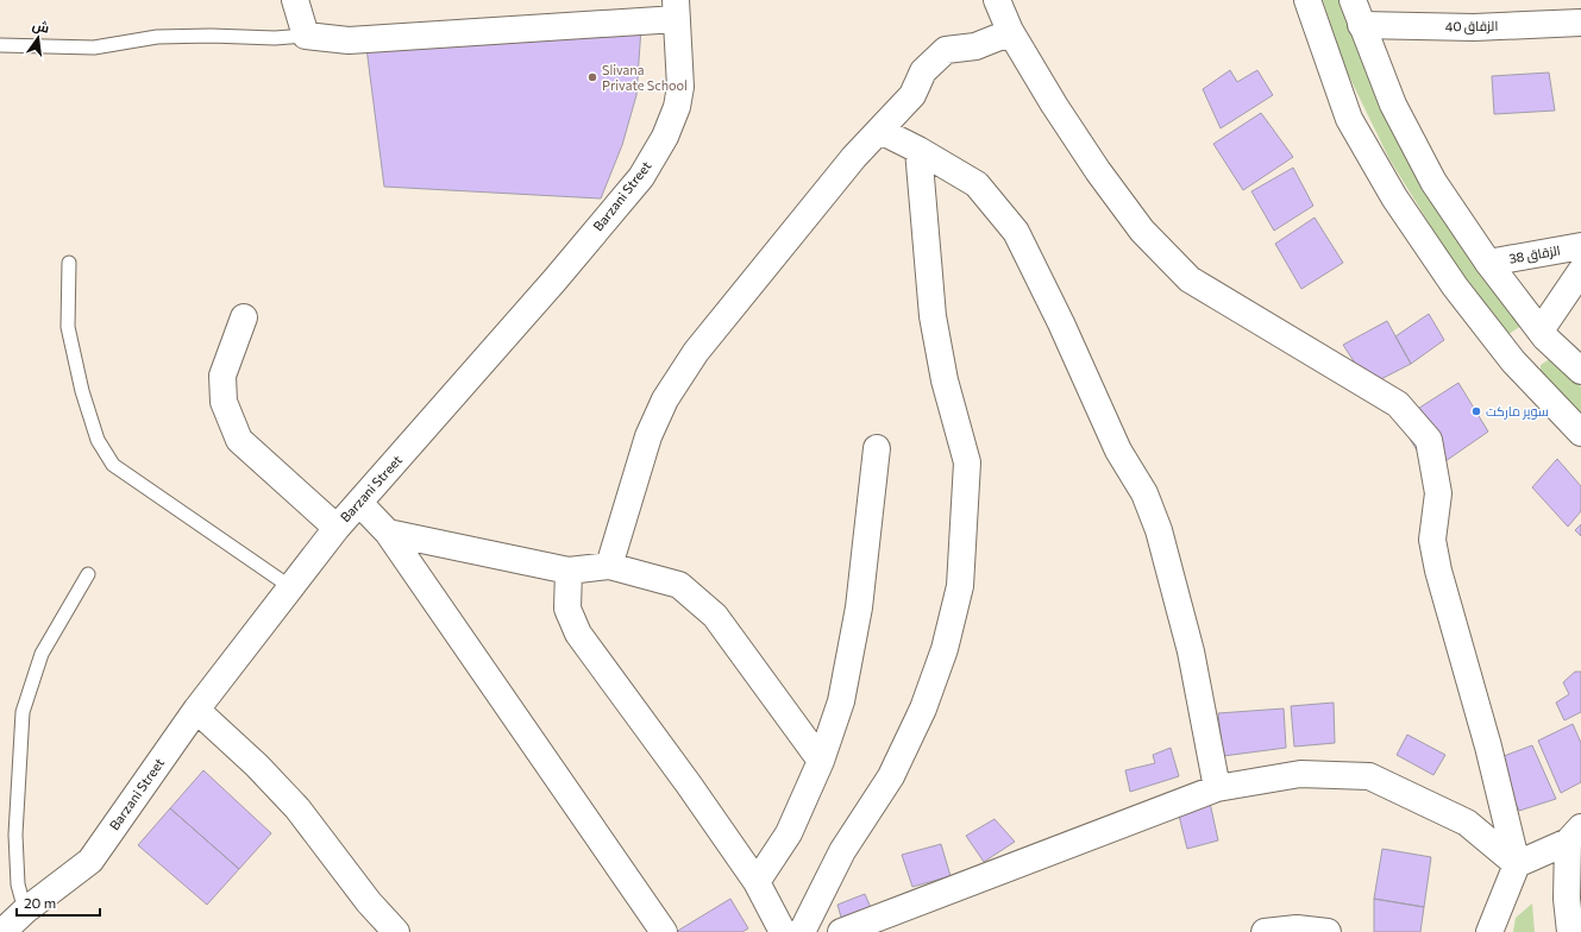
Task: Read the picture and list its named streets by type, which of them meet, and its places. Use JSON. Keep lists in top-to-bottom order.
{
  "streets": {
    "street": ["الزقاق 40", "Barzani Street", "الزقاق 38"]
  },
  "places": ["Slivana Private School", "سوپر مارکت"],
  "scale_bar": "20 m",
  "north": "top"
}
